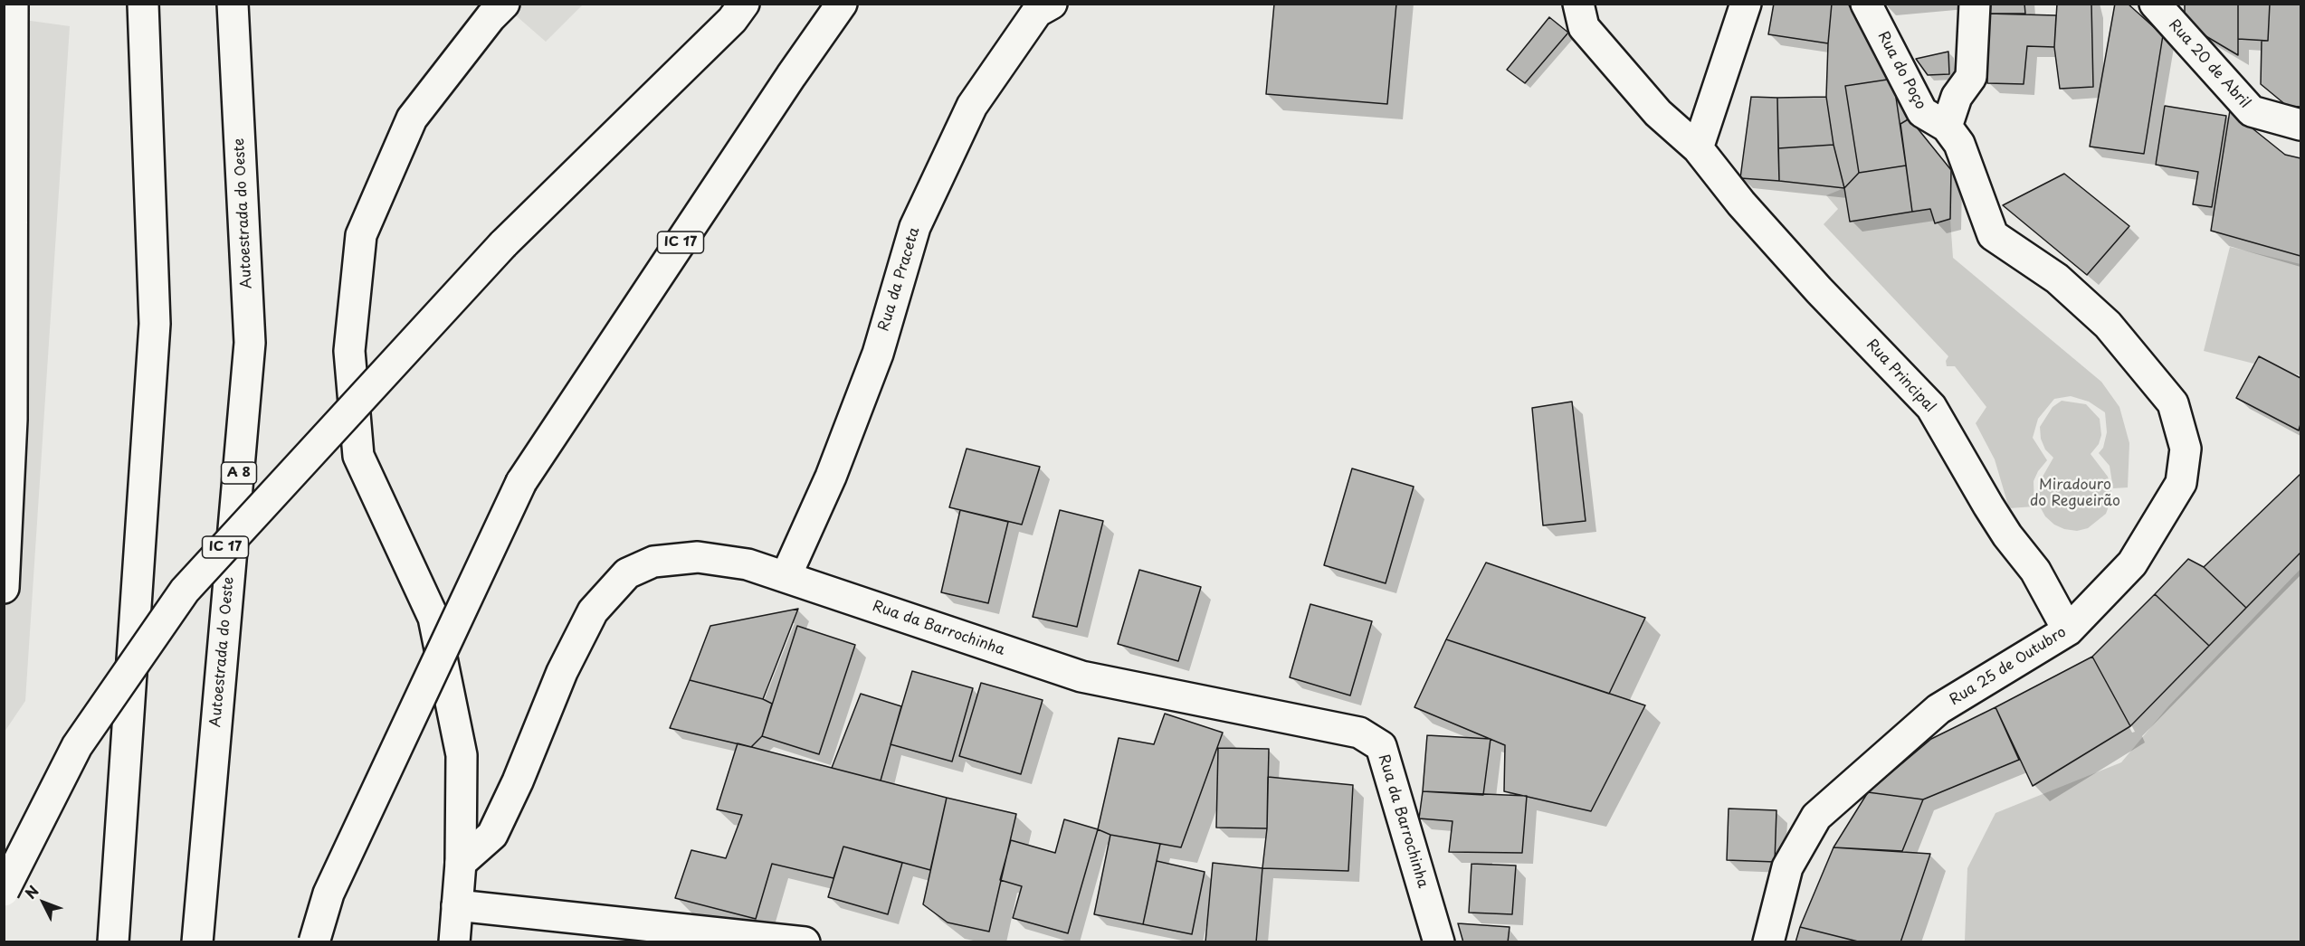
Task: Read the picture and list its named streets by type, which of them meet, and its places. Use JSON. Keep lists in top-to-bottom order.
{
  "streets": {
    "main road": [
      "Rua 20 de Abril",
      "Rua do Poço",
      "Autoestrada do Oeste",
      "IC 17",
      "Rua da Praceta",
      "Rua Principal",
      "A 8",
      "Rua da Barrochinha",
      "Rua 25 de Outubro"
    ]
  },
  "crossings": [
    ["Rua do Poço", "Rua 25 de Outubro"],
    ["Rua da Praceta", "Rua da Barrochinha"],
    ["Rua Principal", "Rua 25 de Outubro"]
  ],
  "parks": ["Miradouro do Regueirão"],
  "north": "top left"
}
